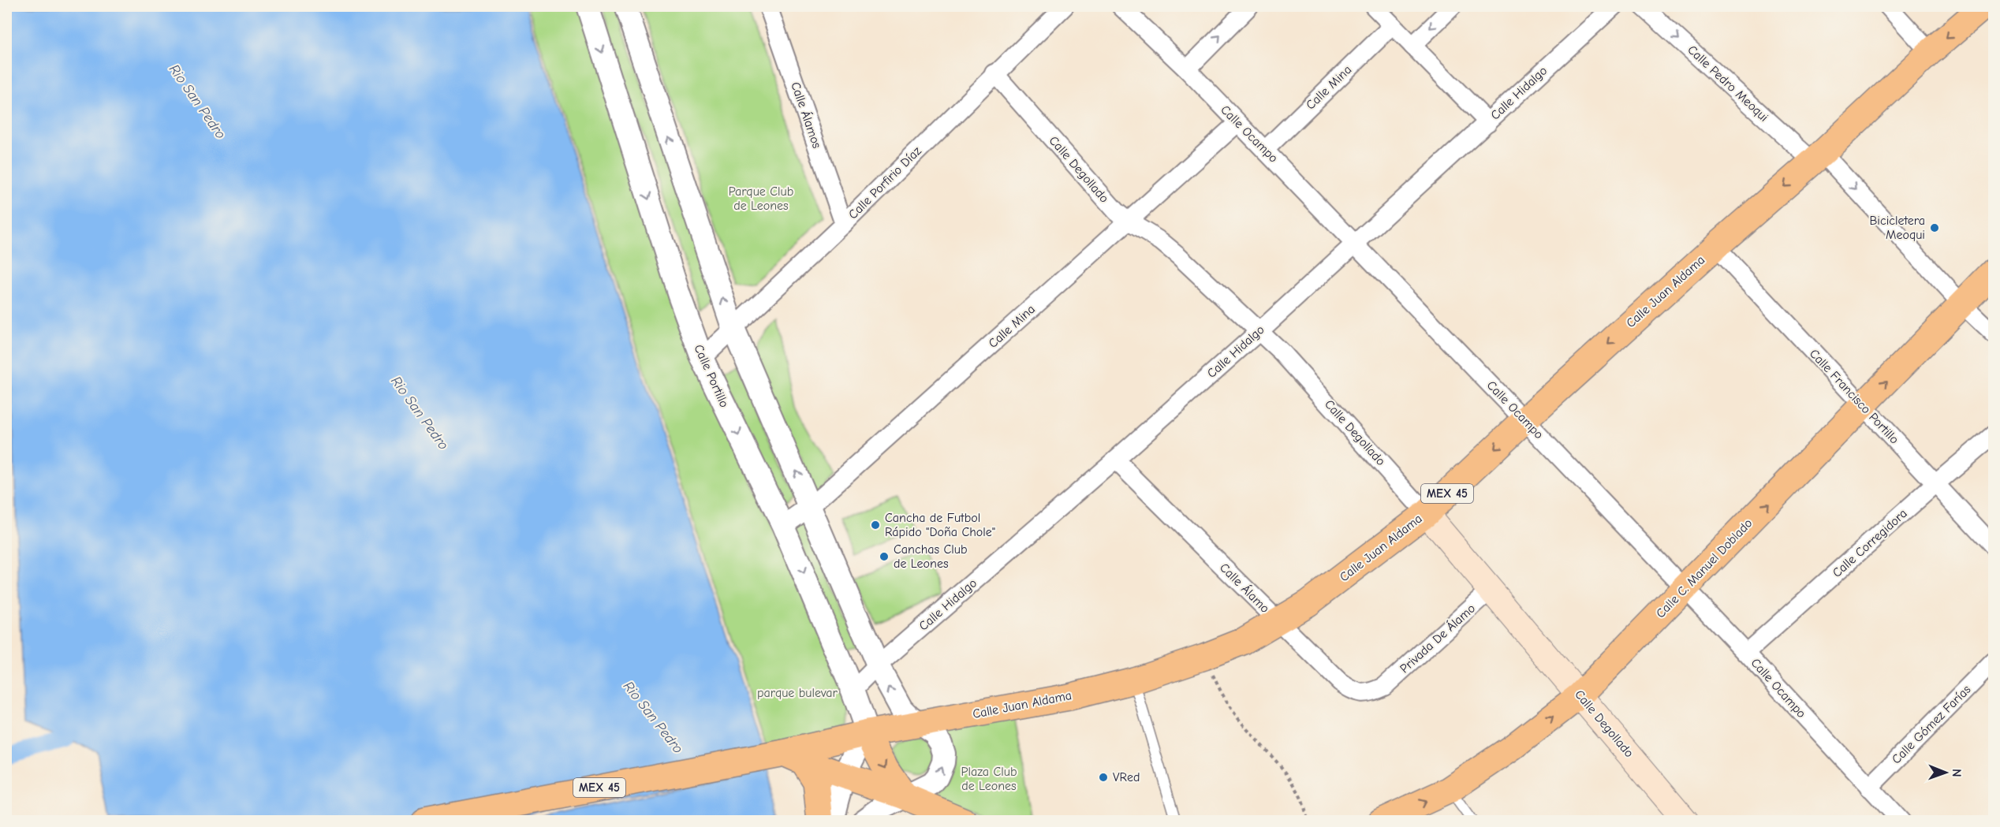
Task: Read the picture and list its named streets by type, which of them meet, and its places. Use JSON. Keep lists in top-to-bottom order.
{
  "streets": {
    "main road": [
      "Calle Degollado",
      "Calle Juan Aldama",
      "MEX 45",
      "Calle C. Manuel Doblado"
    ],
    "street": [
      "Calle Pedro Meoqui",
      "Calle Mina",
      "Calle Hidalgo",
      "Calle Álamos",
      "Calle Ocampo",
      "Calle Porfirio Díaz",
      "Calle Portillo",
      "Calle Francisco Portillo",
      "Calle Corregidora",
      "Calle Álamo",
      "Privada De Álamo",
      "Calle Gómez Farías"
    ]
  },
  "crossings": [
    ["Calle Pedro Meoqui", "Calle Juan Aldama"],
    ["Calle Pedro Meoqui", "Calle C. Manuel Doblado"],
    ["Calle Mina", "Calle Ocampo"],
    ["Calle Mina", "Calle Degollado"],
    ["Calle Mina", "Calle Portillo"],
    ["Calle Hidalgo", "Calle Ocampo"],
    ["Calle Hidalgo", "Calle Degollado"],
    ["Calle Hidalgo", "Calle Portillo"],
    ["Calle Hidalgo", "Calle Álamo"],
    ["Calle Álamos", "Calle Porfirio Díaz"],
    ["Calle Ocampo", "Calle Juan Aldama"],
    ["Calle Ocampo", "Calle Corregidora"],
    ["Calle Ocampo", "Calle C. Manuel Doblado"],
    ["Calle Ocampo", "Calle Gómez Farías"],
    ["Calle Degollado", "Calle Porfirio Díaz"],
    ["Calle Degollado", "Calle Juan Aldama"],
    ["Calle Degollado", "Calle C. Manuel Doblado"],
    ["Calle Degollado", "Privada De Álamo"],
    ["Calle Porfirio Díaz", "Calle Portillo"],
    ["Calle Juan Aldama", "Calle Portillo"],
    ["Calle Juan Aldama", "Calle Francisco Portillo"],
    ["Calle Juan Aldama", "MEX 45"],
    ["Calle Juan Aldama", "Calle Álamo"],
    ["Calle Francisco Portillo", "Calle Corregidora"],
    ["Calle Francisco Portillo", "Calle C. Manuel Doblado"],
    ["Calle Álamo", "Privada De Álamo"]
  ],
  "one_way": ["Calle Pedro Meoqui", "Calle Juan Aldama", "Calle C. Manuel Doblado"],
  "water": ["Rio San Pedro"],
  "parks": ["Parque Club de Leones", "parque bulevar", "Plaza Club de Leones"],
  "places": [
    "Bicicletera Meoqui",
    "Cancha de Futbol Rápido \"Doña Chole\"",
    "Canchas Club de Leones",
    "VRed"
  ],
  "north": "right"
}
